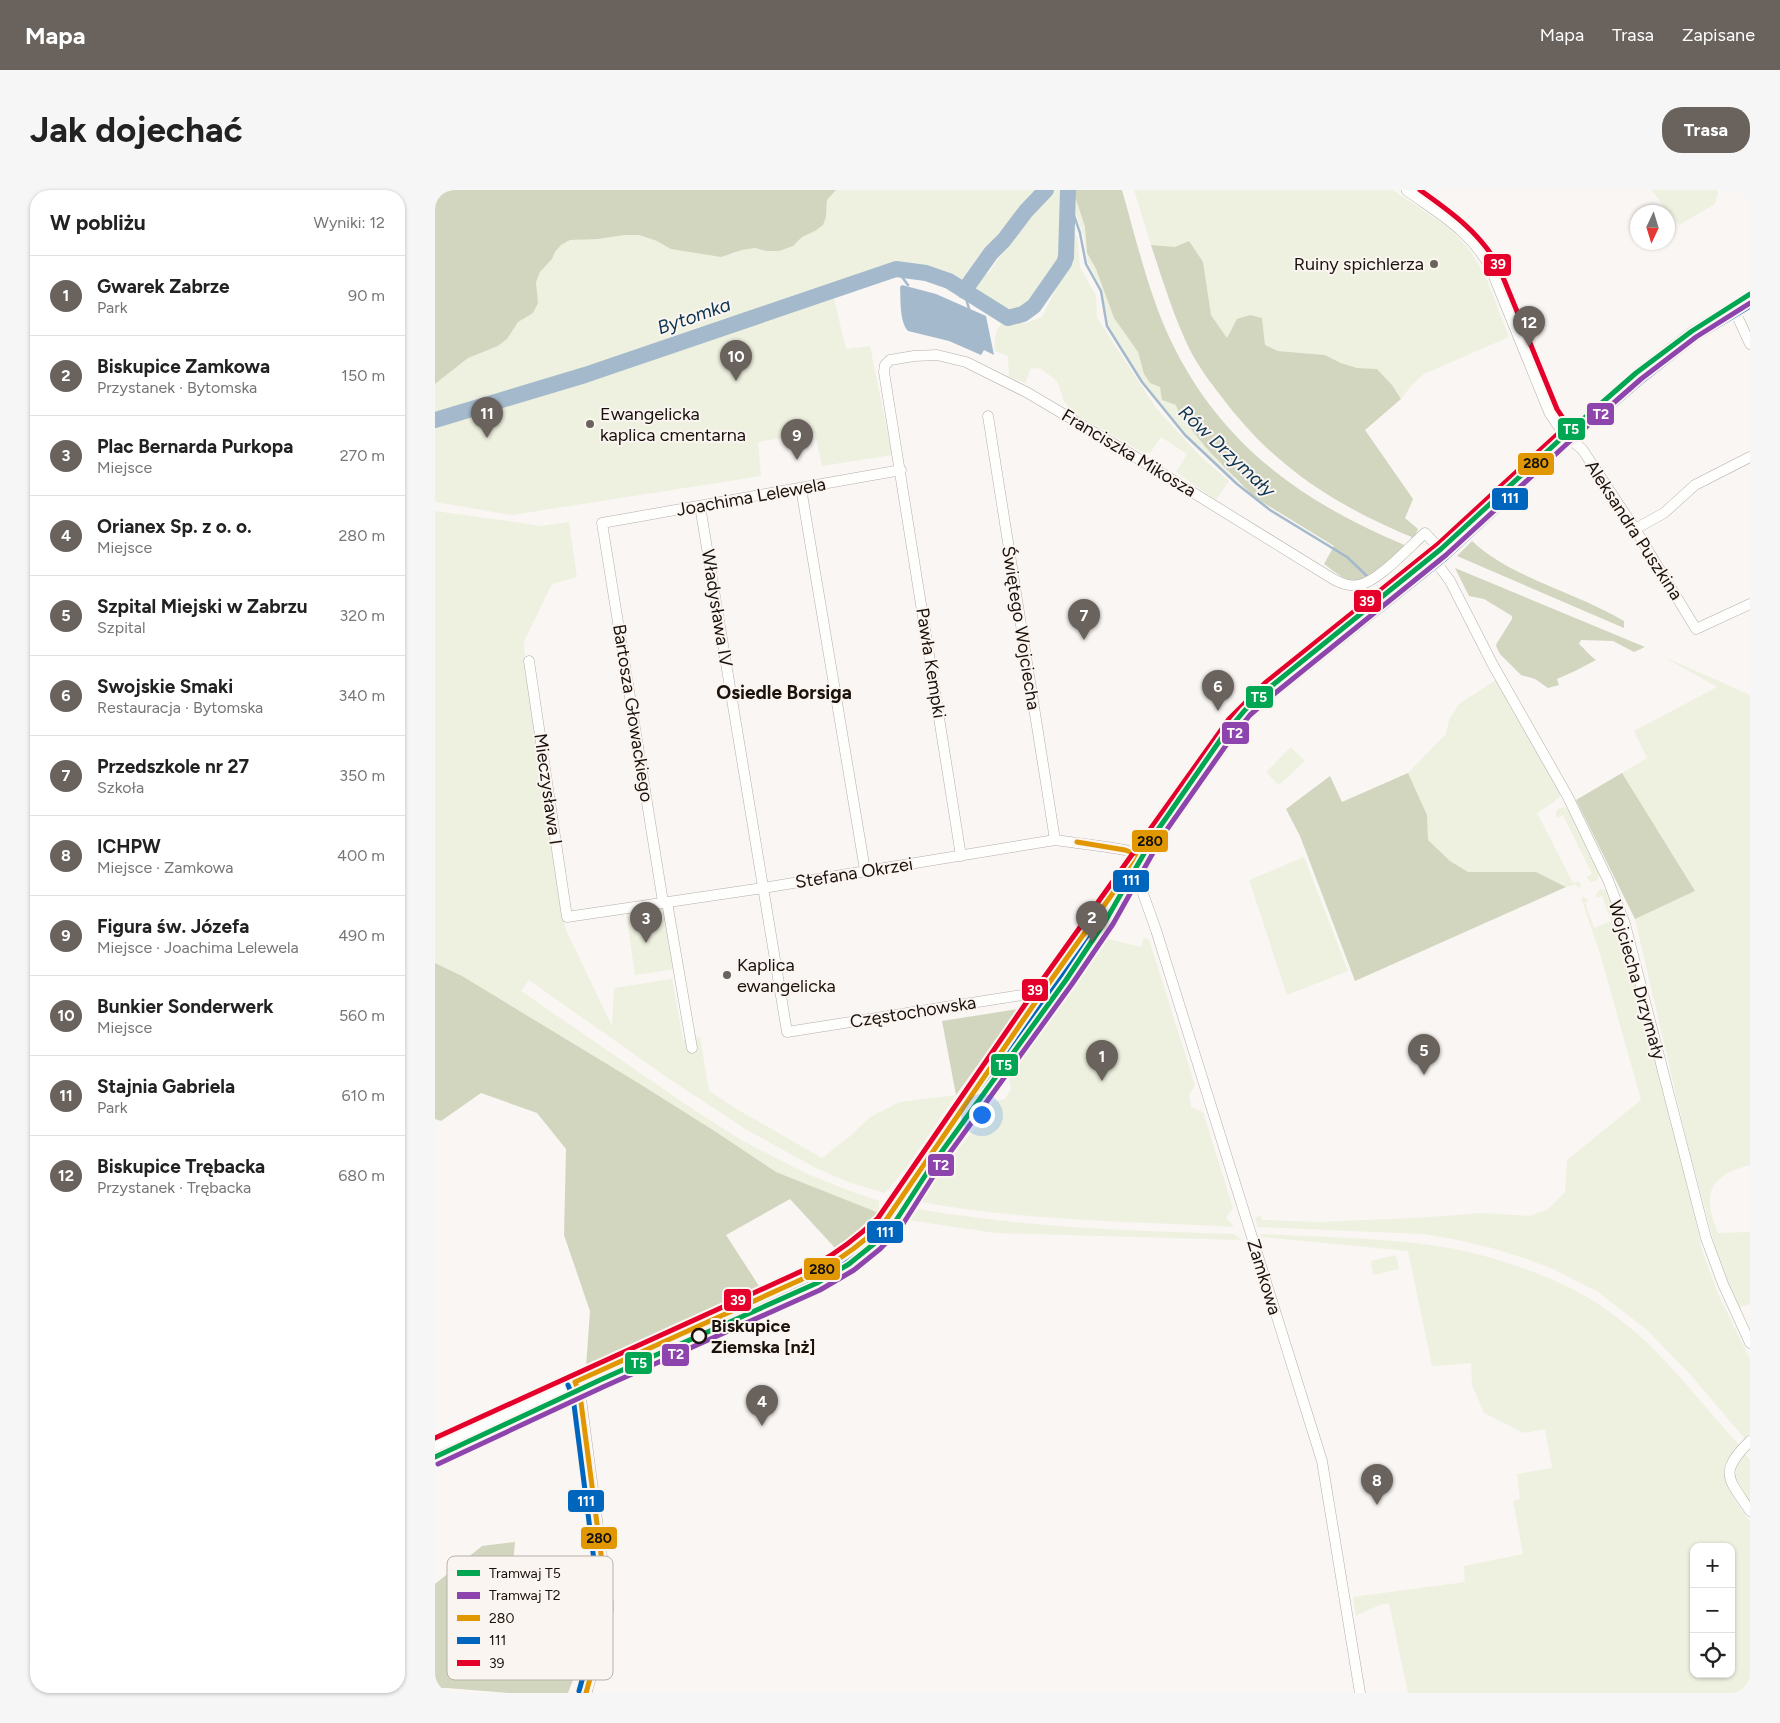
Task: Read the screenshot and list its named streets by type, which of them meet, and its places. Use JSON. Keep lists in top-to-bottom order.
{
  "streets": {
    "street": [
      "Franciszka Mikosza",
      "Joachima Lelewela",
      "Aleksandra Puszkina",
      "Władysława IV",
      "Świętego Wojciecha",
      "Pawła Kempki",
      "Bartosza Głowackiego",
      "Mieczysława I",
      "Stefana Okrzei",
      "Wojciecha Drzymały",
      "Częstochowska",
      "Zamkowa"
    ]
  },
  "crossings": [
    ["Franciszka Mikosza", "Joachima Lelewela"],
    ["Franciszka Mikosza", "Pawła Kempki"],
    ["Joachima Lelewela", "Władysława IV"],
    ["Joachima Lelewela", "Pawła Kempki"],
    ["Joachima Lelewela", "Bartosza Głowackiego"],
    ["Władysława IV", "Stefana Okrzei"],
    ["Władysława IV", "Częstochowska"],
    ["Świętego Wojciecha", "Stefana Okrzei"],
    ["Pawła Kempki", "Stefana Okrzei"],
    ["Bartosza Głowackiego", "Stefana Okrzei"],
    ["Mieczysława I", "Stefana Okrzei"]
  ],
  "districts": ["Osiedle Borsiga"],
  "water": ["Bytomka", "Rów Drzymały"],
  "places": [
    "Ruiny spichlerza",
    "Ewangelicka kaplica cmentarna",
    "Kaplica ewangelicka",
    "Biskupice Ziemska [nż]"
  ],
  "lines": [
    "transit line 39",
    "tram line T5",
    "transit line 280",
    "tram line T2",
    "transit line 111"
  ],
  "legend": [
    "Tramwaj T5",
    "Tramwaj T2",
    "280",
    "111",
    "39"
  ],
  "north": "bottom",
  "page": {
    "header": "Mapa",
    "nav": ["Mapa", "Trasa", "Zapisane"],
    "buttons": "Trasa",
    "title": "Jak dojechać",
    "heading": ["W pobliżu", "Wyniki: 12"],
    "list": [
      {
        "mark": "1",
        "name": "Gwarek Zabrze",
        "note": "Park",
        "value": "90 m"
      },
      {
        "mark": "2",
        "name": "Biskupice Zamkowa",
        "note": "Przystanek · Bytomska",
        "value": "150 m"
      },
      {
        "mark": "3",
        "name": "Plac Bernarda Purkopa",
        "note": "Miejsce",
        "value": "270 m"
      },
      {
        "mark": "4",
        "name": "Orianex Sp. z o. o.",
        "note": "Miejsce",
        "value": "280 m"
      },
      {
        "mark": "5",
        "name": "Szpital Miejski w Zabrzu",
        "note": "Szpital",
        "value": "320 m"
      },
      {
        "mark": "6",
        "name": "Swojskie Smaki",
        "note": "Restauracja · Bytomska",
        "value": "340 m"
      },
      {
        "mark": "7",
        "name": "Przedszkole nr 27",
        "note": "Szkoła",
        "value": "350 m"
      },
      {
        "mark": "8",
        "name": "ICHPW",
        "note": "Miejsce · Zamkowa",
        "value": "400 m"
      },
      {
        "mark": "9",
        "name": "Figura św. Józefa",
        "note": "Miejsce · Joachima Lelewela",
        "value": "490 m"
      },
      {
        "mark": "10",
        "name": "Bunkier Sonderwerk",
        "note": "Miejsce",
        "value": "560 m"
      },
      {
        "mark": "11",
        "name": "Stajnia Gabriela",
        "note": "Park",
        "value": "610 m"
      },
      {
        "mark": "12",
        "name": "Biskupice Trębacka",
        "note": "Przystanek · Trębacka",
        "value": "680 m"
      }
    ],
    "pins": [
      "12",
      "10",
      "11",
      "9",
      "7",
      "6",
      "2",
      "3",
      "5",
      "1",
      "4",
      "8"
    ],
    "map_buttons": ["+", "−"]
  }
}
